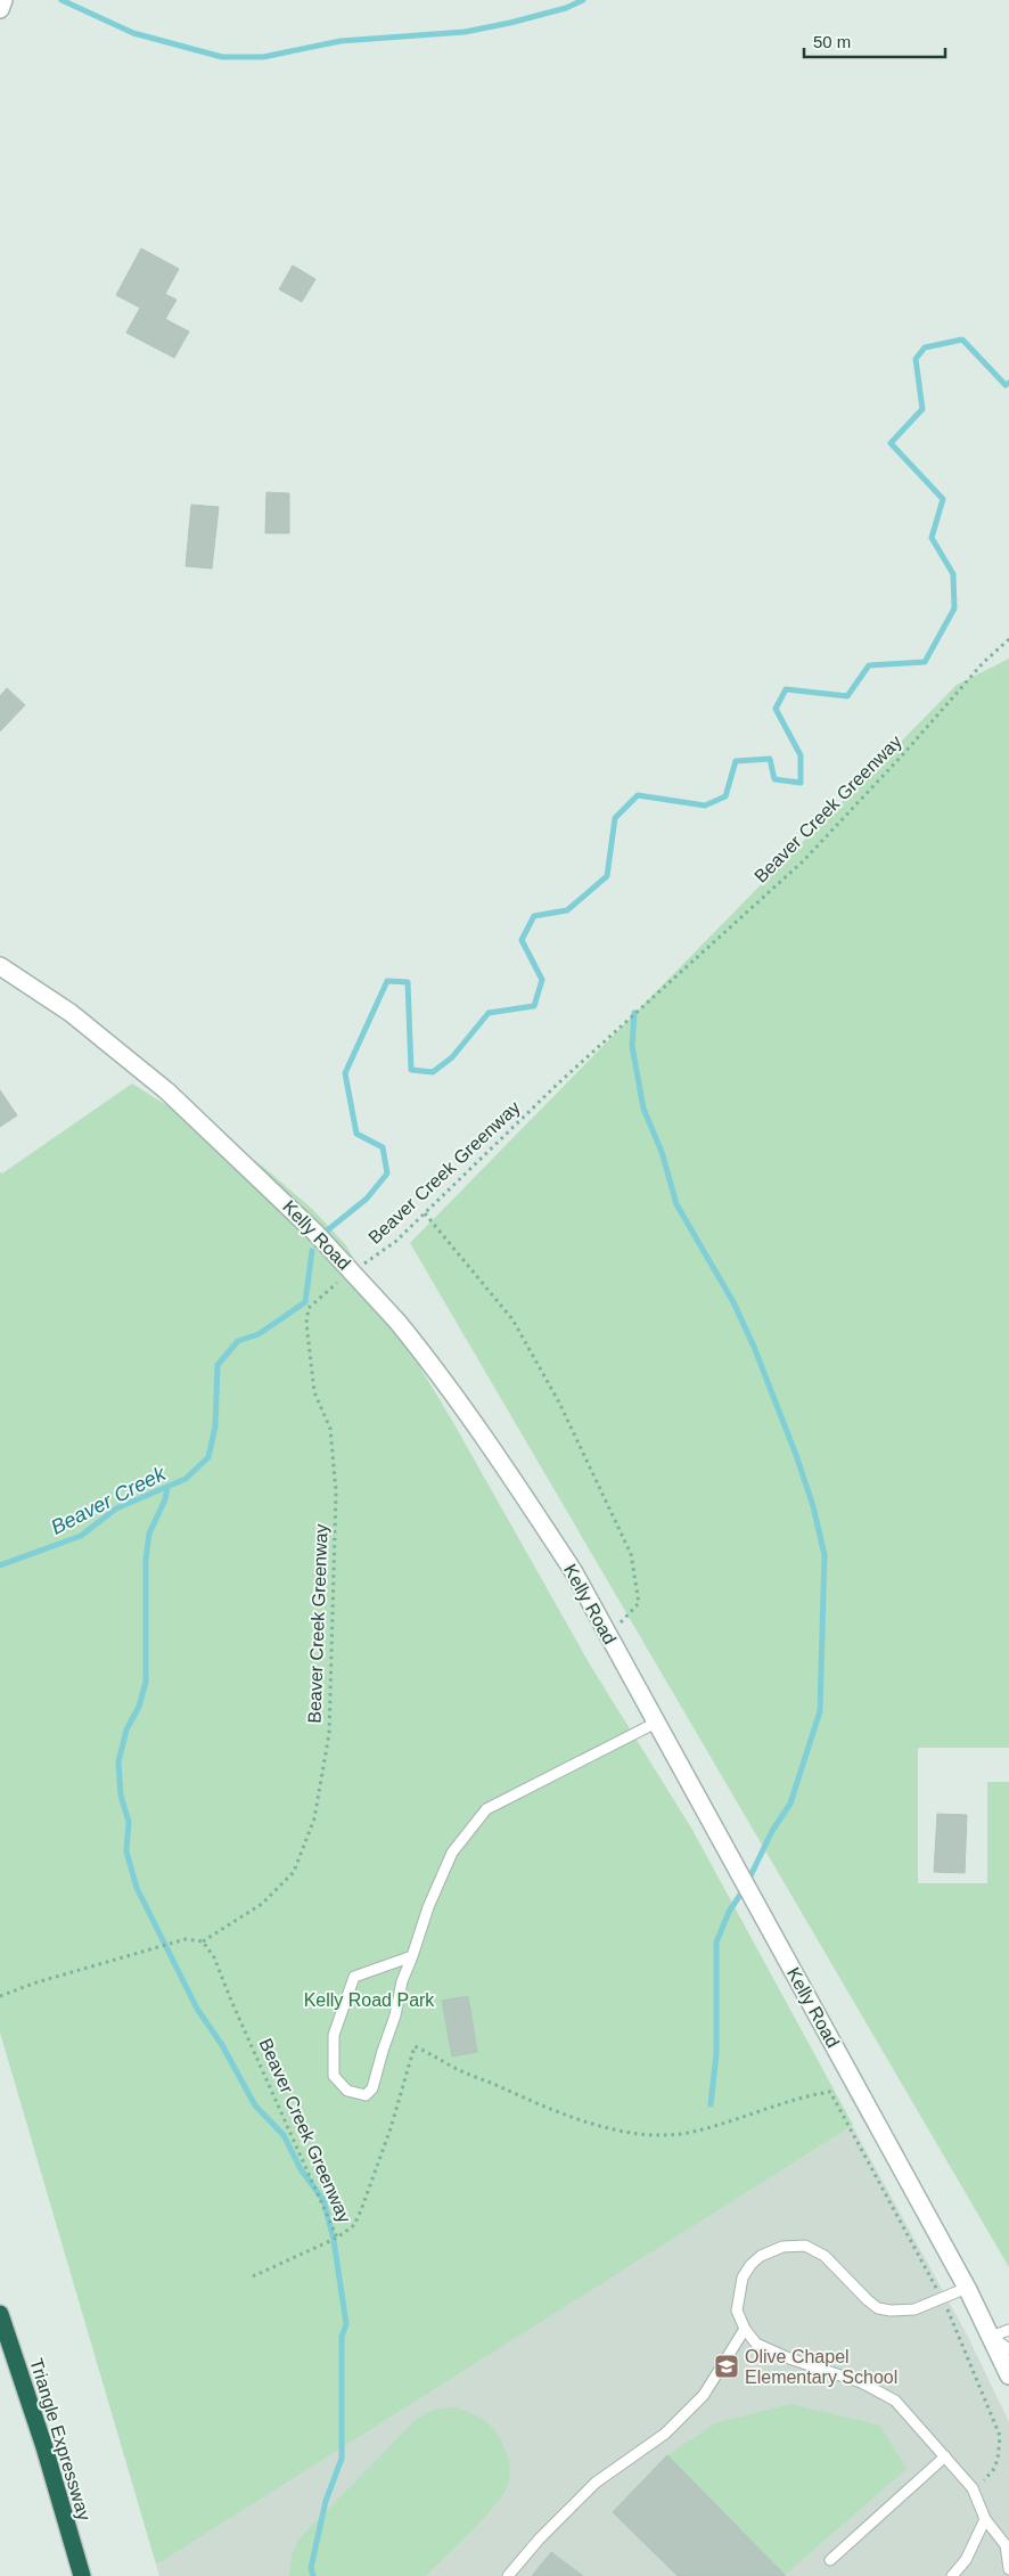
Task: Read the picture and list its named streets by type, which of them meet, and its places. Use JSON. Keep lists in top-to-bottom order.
{
  "streets": {
    "highway": ["Triangle Expressway"],
    "street": ["Kelly Road"],
    "path": ["Beaver Creek Greenway"]
  },
  "water": ["Beaver Creek"],
  "parks": ["Kelly Road Park"],
  "places": {
    "school or university": ["Olive Chapel Elementary School"]
  },
  "scale_bar": "50 m"
}
